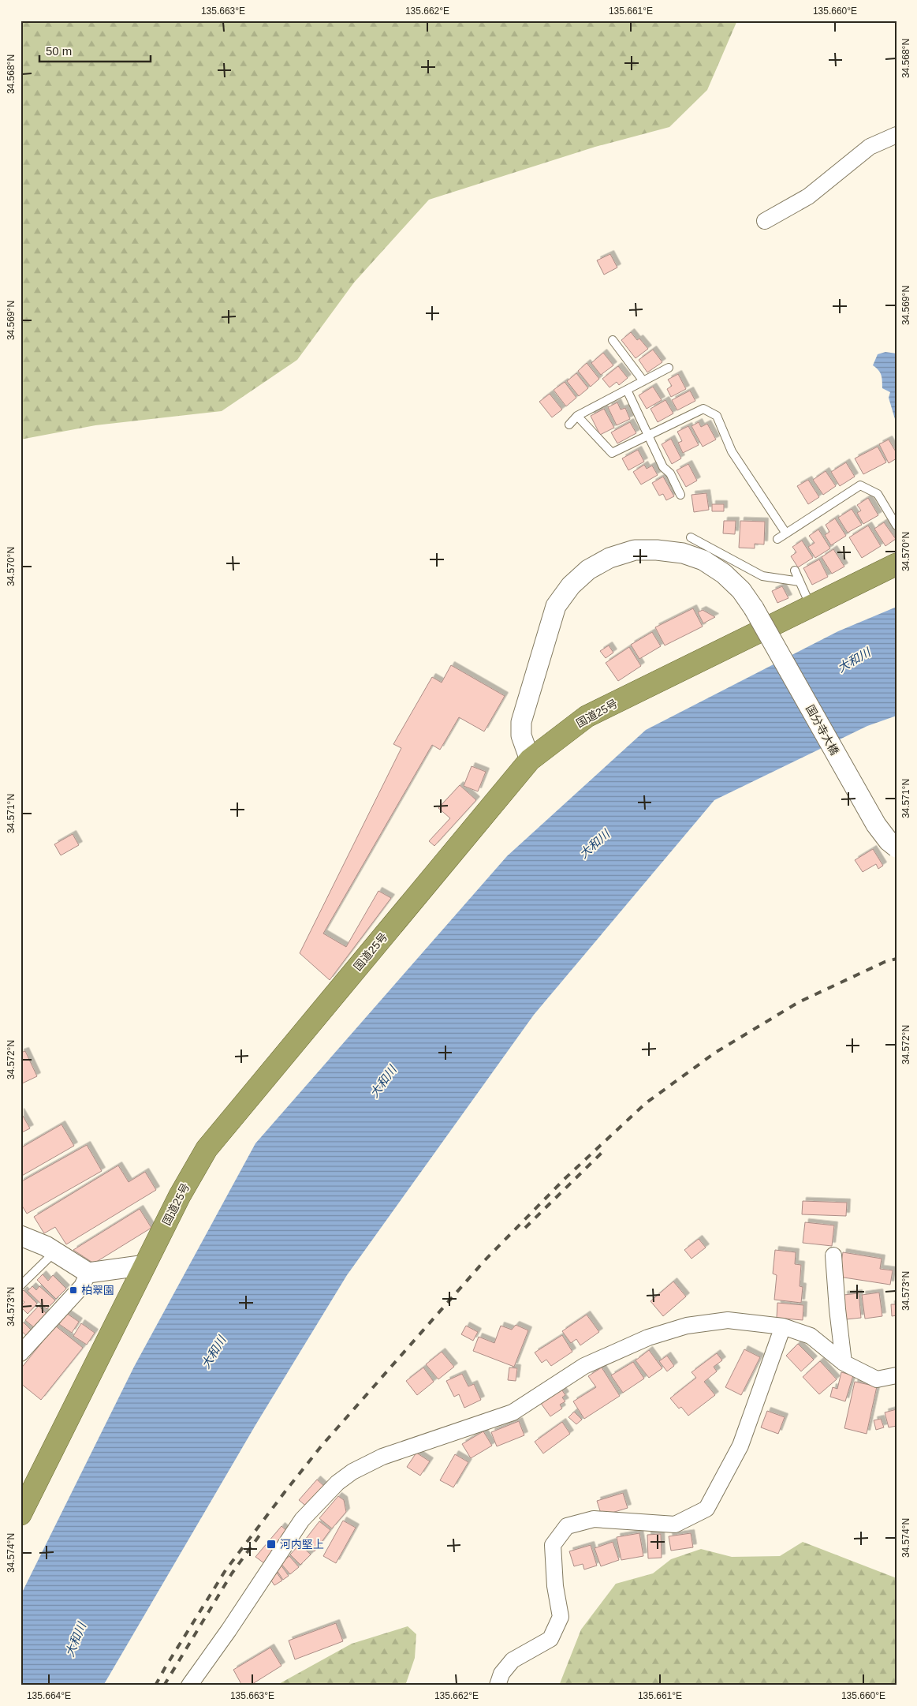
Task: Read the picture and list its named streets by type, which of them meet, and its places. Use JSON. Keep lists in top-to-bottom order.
{
  "streets": {
    "highway": ["国道25号"],
    "street": ["国分寺大橋"]
  },
  "crossings": [
    ["国道25号", "国分寺大橋"]
  ],
  "water": ["大和川"],
  "places": {
    "transit": ["柏翠園", "河内堅上"]
  },
  "scale_bar": "50 m",
  "coordinates": [
    "135.663°E",
    "135.662°E",
    "135.661°E",
    "135.660°E",
    "34.568°N",
    "34.569°N",
    "34.570°N",
    "34.571°N",
    "34.572°N",
    "34.573°N",
    "34.574°N",
    "135.664°E"
  ]
}
